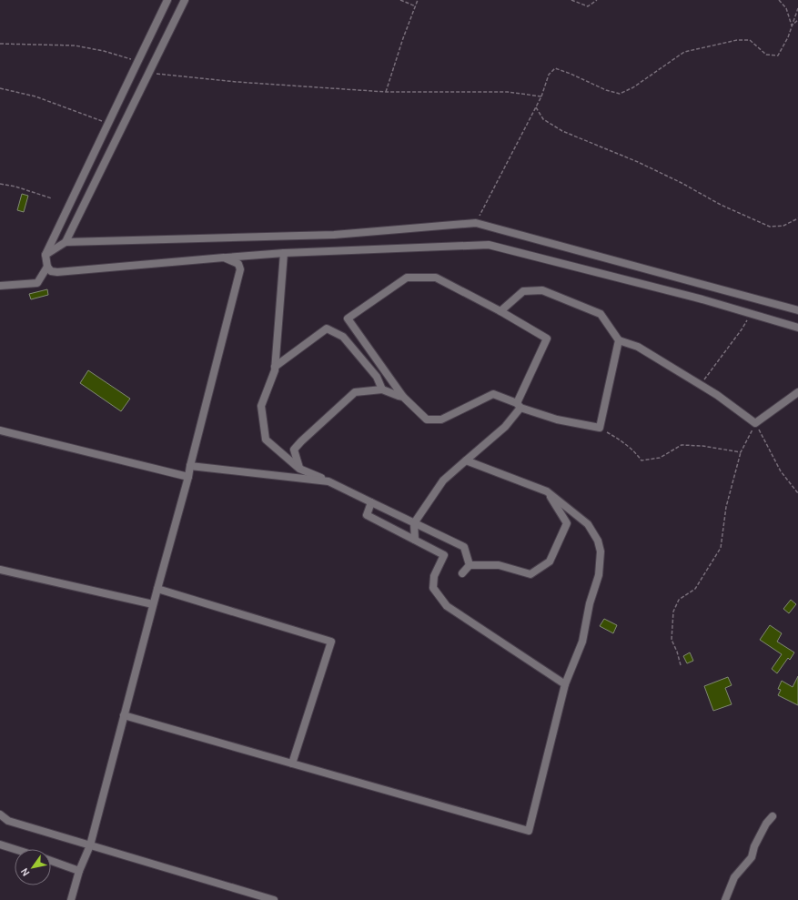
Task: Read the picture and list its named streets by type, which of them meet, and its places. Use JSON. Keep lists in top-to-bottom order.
{
  "north": "bottom left"
}
